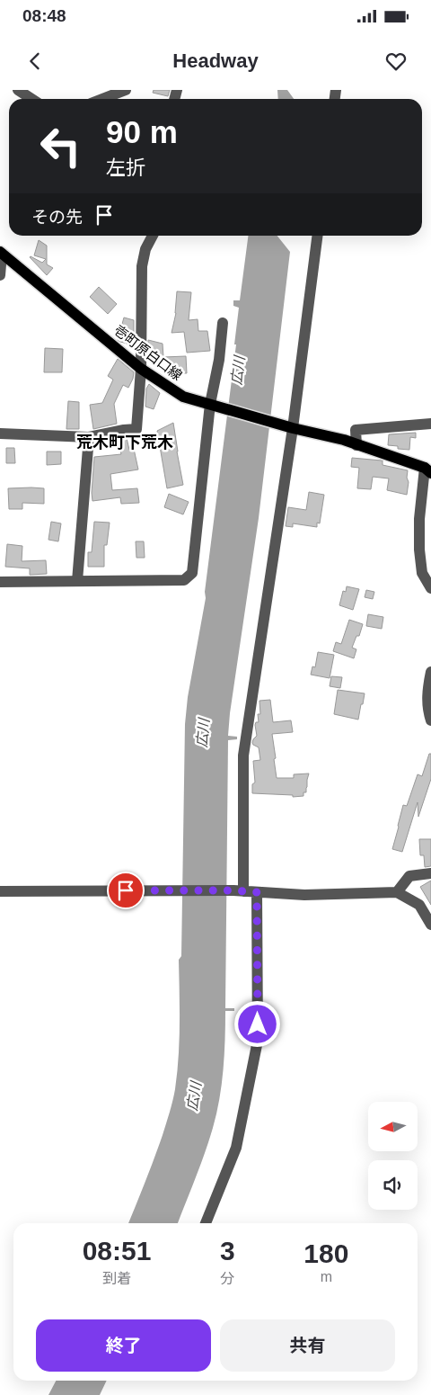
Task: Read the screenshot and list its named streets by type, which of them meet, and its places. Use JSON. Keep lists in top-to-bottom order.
{
  "streets": {
    "main road": ["壱町原白口線"]
  },
  "districts": ["荒木町下荒木"],
  "water": ["広川"],
  "north": "left",
  "page": {
    "status": "08:48",
    "header": "Headway",
    "turn": ["90 m", "左折"],
    "then": "その先",
    "eta": [
      "08:51",
      "到着",
      "3",
      "分",
      "180",
      "m"
    ],
    "buttons": ["終了", "共有"]
  }
}
